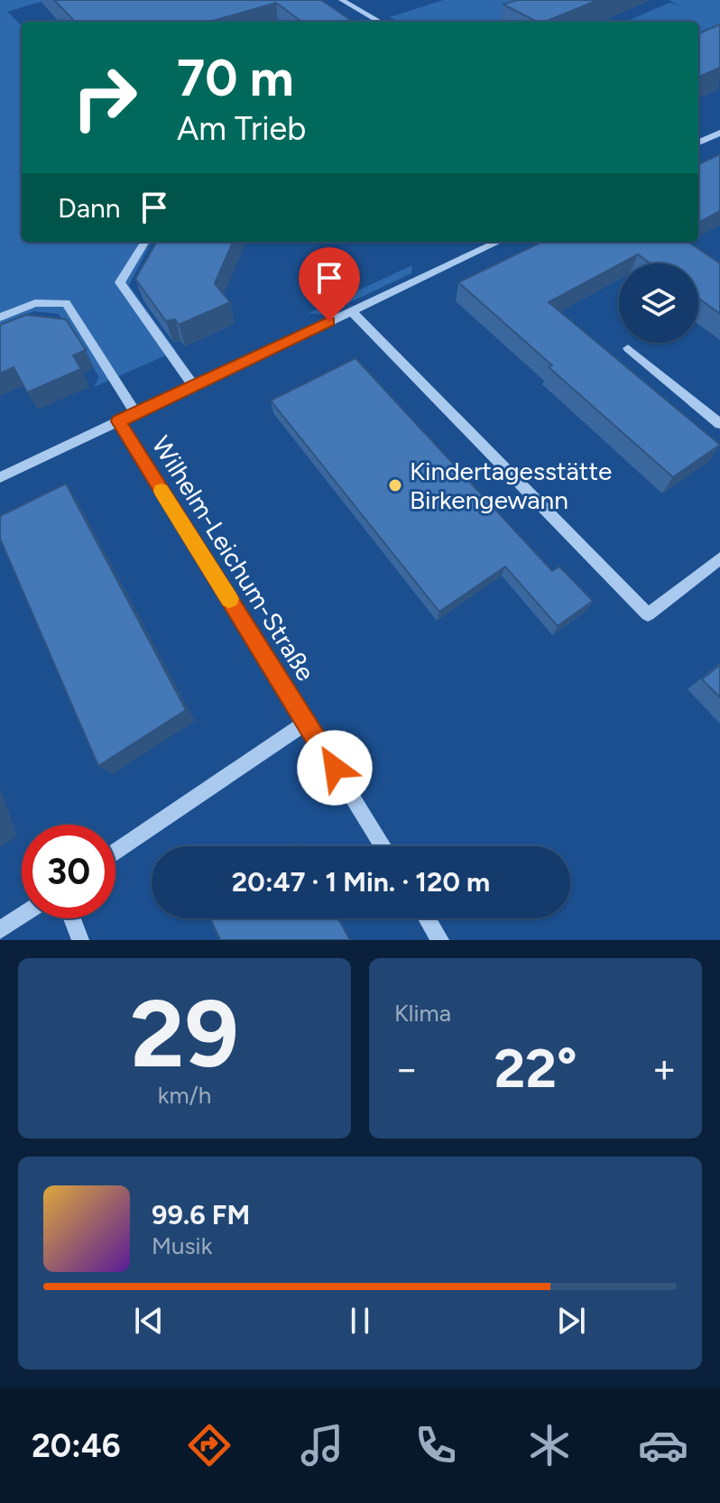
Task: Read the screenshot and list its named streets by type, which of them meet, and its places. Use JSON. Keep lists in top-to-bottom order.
{
  "streets": {
    "street": ["Wilhelm-Leichum-Straße"]
  },
  "places": ["Kindertagesstätte Birkengewann"],
  "page": {
    "turn": ["70 m", "Am Trieb"],
    "then": "Dann",
    "limit": "30",
    "trip": "20:47 · 1 Min. · 120 m",
    "tile": [
      ["29", "km/h"],
      "Klima"
    ],
    "heat": ["−", "22°", "+"],
    "song": ["99.6 FM", "Musik"],
    "tabs": "20:46"
  }
}
